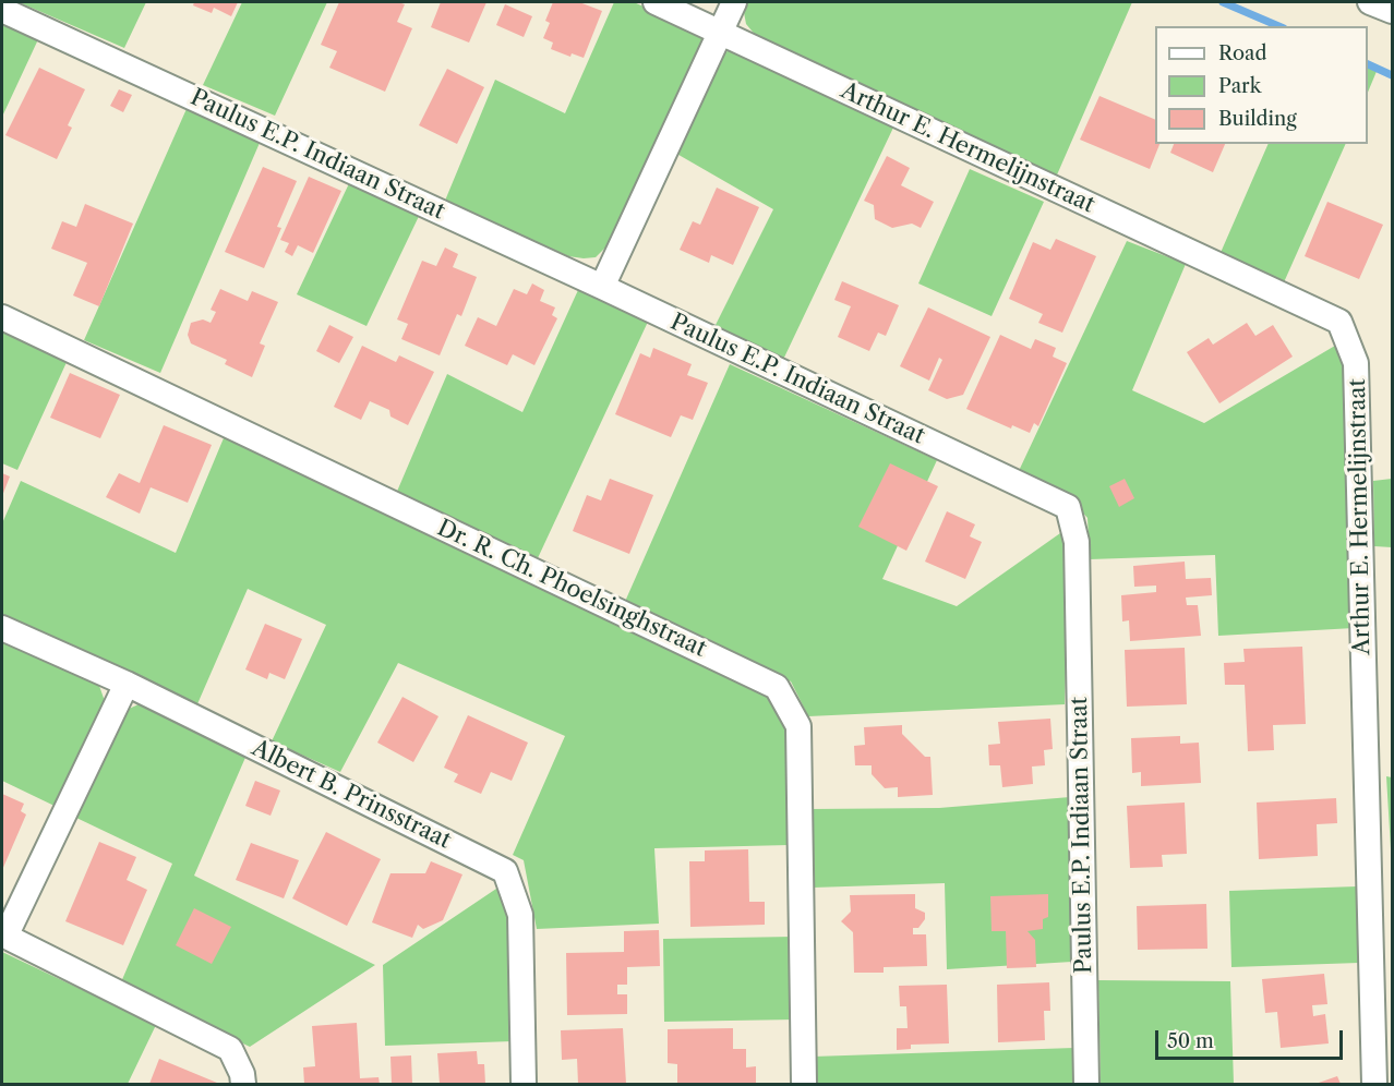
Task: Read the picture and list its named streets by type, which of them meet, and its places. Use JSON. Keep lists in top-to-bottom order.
{
  "streets": {
    "street": [
      "Arthur E. Hermelijnstraat",
      "Paulus E.P. Indiaan Straat",
      "Dr. R. Ch. Phoelsinghstraat",
      "Albert B. Prinsstraat"
    ]
  },
  "legend": ["Road", "Park", "Building"],
  "scale_bar": "50 m"
}
